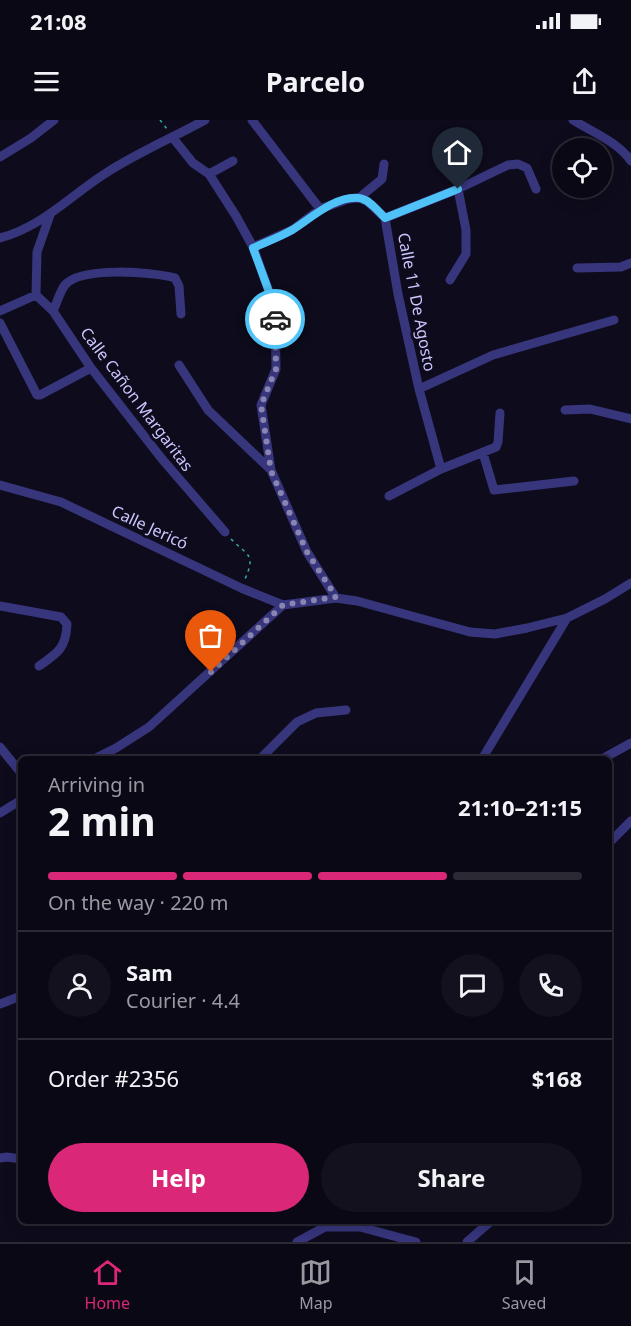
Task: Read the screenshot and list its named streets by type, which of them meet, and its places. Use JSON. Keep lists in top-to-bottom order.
{
  "streets": {
    "street": ["Calle 11 De Agosto", "Calle Cañon Margaritas", "Calle Jericó"]
  },
  "page": {
    "status": "21:08",
    "header": "Parcelo",
    "heading": ["2 min", "Arriving in", "21:10–21:15"],
    "panel": [
      "Sam",
      "Courier · 4.4",
      "Order #2356",
      "$168"
    ],
    "bar": "On the way · 220 m",
    "buttons": ["Help", "Share"],
    "tabs": ["Home", "Map", "Saved"]
  }
}
